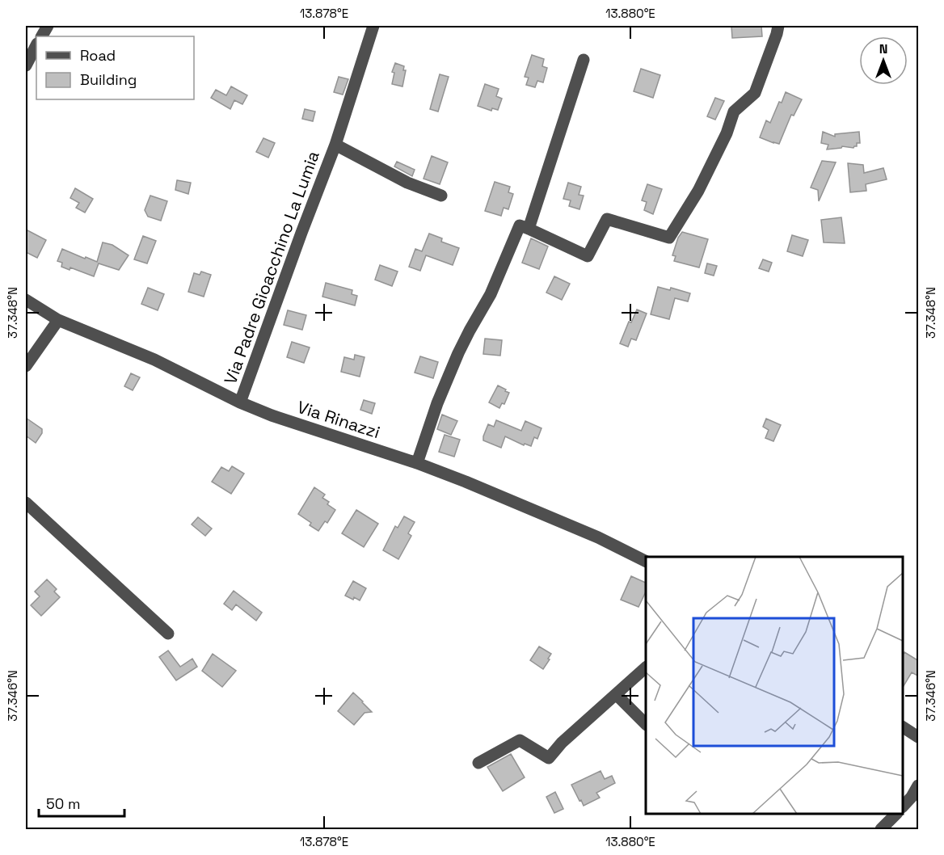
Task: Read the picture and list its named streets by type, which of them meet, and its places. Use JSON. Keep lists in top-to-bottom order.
{
  "streets": {
    "street": ["Via Padre Gioacchino La Lumia", "Via Rinazzi"]
  },
  "crossings": [
    ["Via Padre Gioacchino La Lumia", "Via Rinazzi"]
  ],
  "legend": ["Road", "Building"],
  "scale_bar": "50 m",
  "north": "top",
  "coordinates": [
    "13.878°E",
    "13.880°E",
    "37.348°N",
    "37.346°N"
  ]
}
